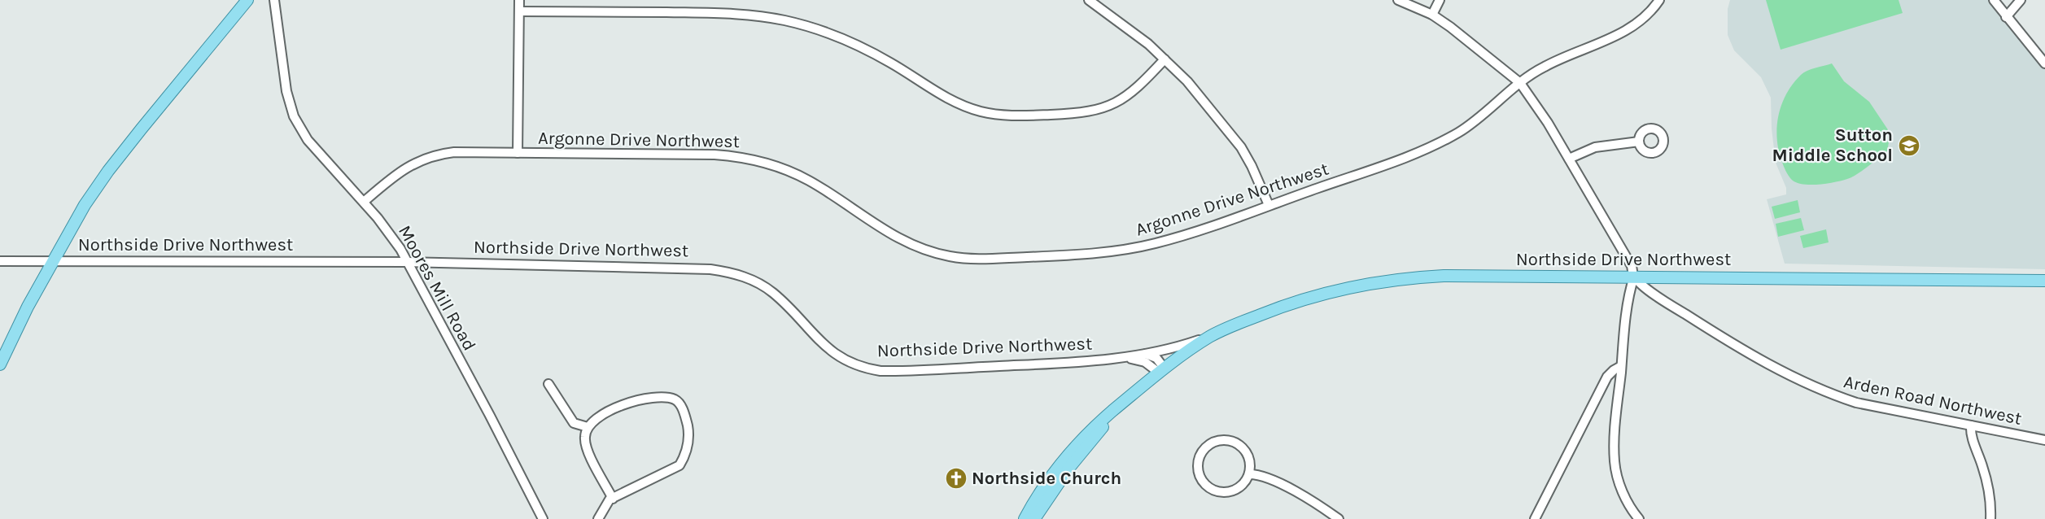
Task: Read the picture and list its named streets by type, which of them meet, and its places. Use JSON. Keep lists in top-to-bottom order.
{
  "streets": {
    "main road": ["Northside Drive Northwest"],
    "street": ["Argonne Drive Northwest", "Moores Mill Road", "Arden Road Northwest"]
  },
  "crossings": [
    ["Argonne Drive Northwest", "Moores Mill Road"],
    ["Argonne Drive Northwest", "Arden Road Northwest"],
    ["Northside Drive Northwest", "Moores Mill Road"],
    ["Northside Drive Northwest", "Arden Road Northwest"]
  ],
  "places": {
    "school or university": ["Sutton Middle School"],
    "church": ["Northside Church"]
  }
}
